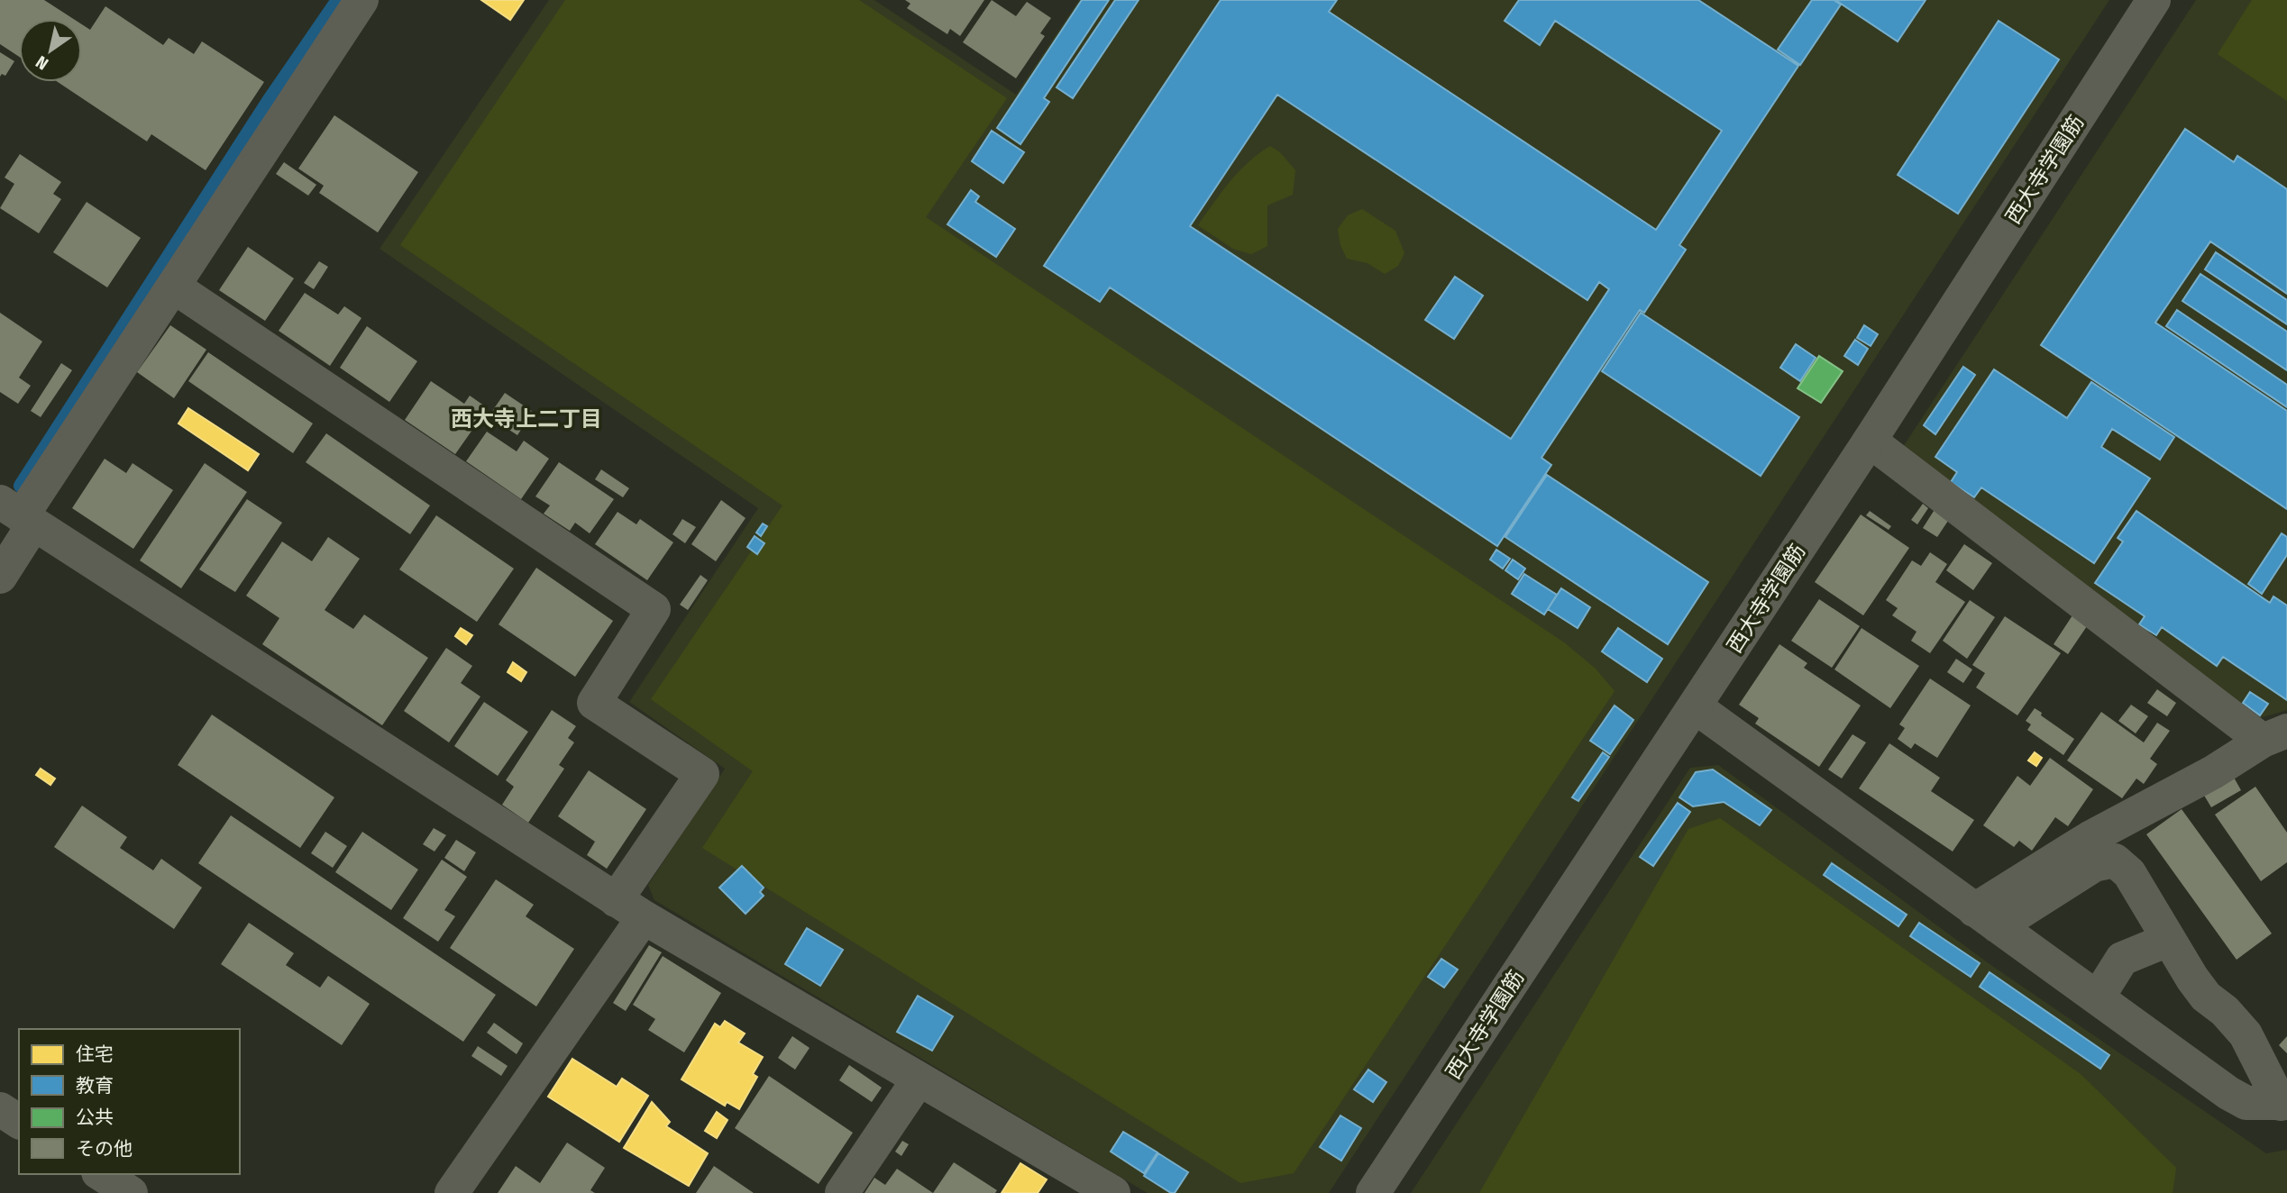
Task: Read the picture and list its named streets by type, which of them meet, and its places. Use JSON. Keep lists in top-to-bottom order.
{
  "streets": {
    "street": ["西大寺学園筋"]
  },
  "districts": ["西大寺上二丁目"],
  "legend": [
    "住宅",
    "教育",
    "公共",
    "その他"
  ],
  "north": "bottom left"
}
